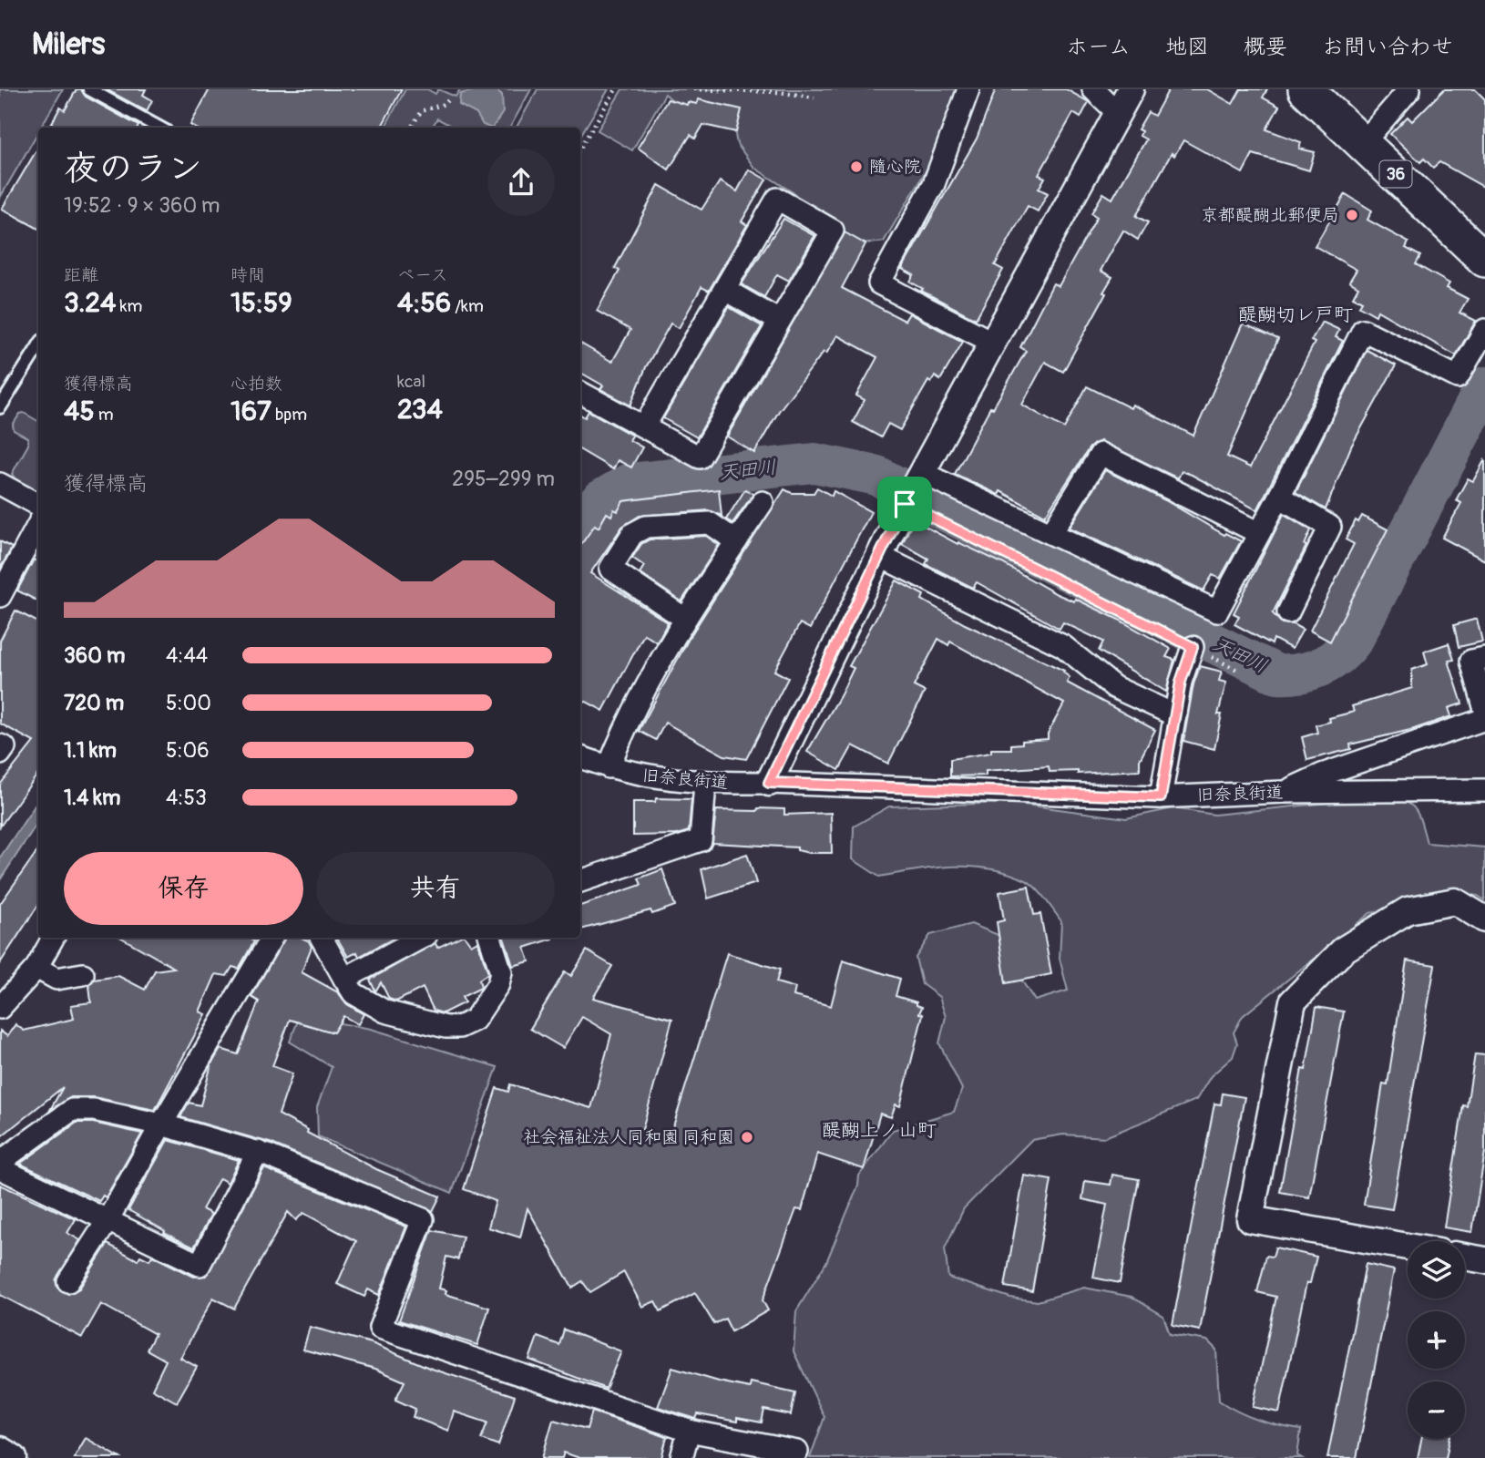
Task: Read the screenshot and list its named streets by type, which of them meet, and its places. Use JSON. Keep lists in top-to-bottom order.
{
  "streets": {
    "main road": ["36"],
    "street": ["旧奈良街道"]
  },
  "districts": ["醍醐切レ戸町", "醍醐上ノ山町"],
  "water": ["天田川"],
  "places": ["隨心院", "京都醍醐北郵便局", "社会福祉法人同和園 同和園"],
  "page": {
    "header": "Milers",
    "nav": [
      "ホーム",
      "地図",
      "概要",
      "お問い合わせ"
    ],
    "heading": ["夜のラン", "19:52 · 9 × 360 m"],
    "stats": [
      ["距離", "3.24 km"],
      ["時間", "15:59"],
      ["ペース", "4:56 /km"],
      ["獲得標高", "45 m"],
      ["心拍数", "167 bpm"],
      ["kcal", "234"]
    ],
    "chart": ["獲得標高", "295–299 m"],
    "list": [
      {
        "name": "360 m",
        "note": "4:44"
      },
      {
        "name": "720 m",
        "note": "5:00"
      },
      {
        "name": "1.1 km",
        "note": "5:06"
      },
      {
        "name": "1.4 km",
        "note": "4:53"
      }
    ],
    "buttons": ["保存", "共有"],
    "map_buttons": ["+", "−"]
  }
}
